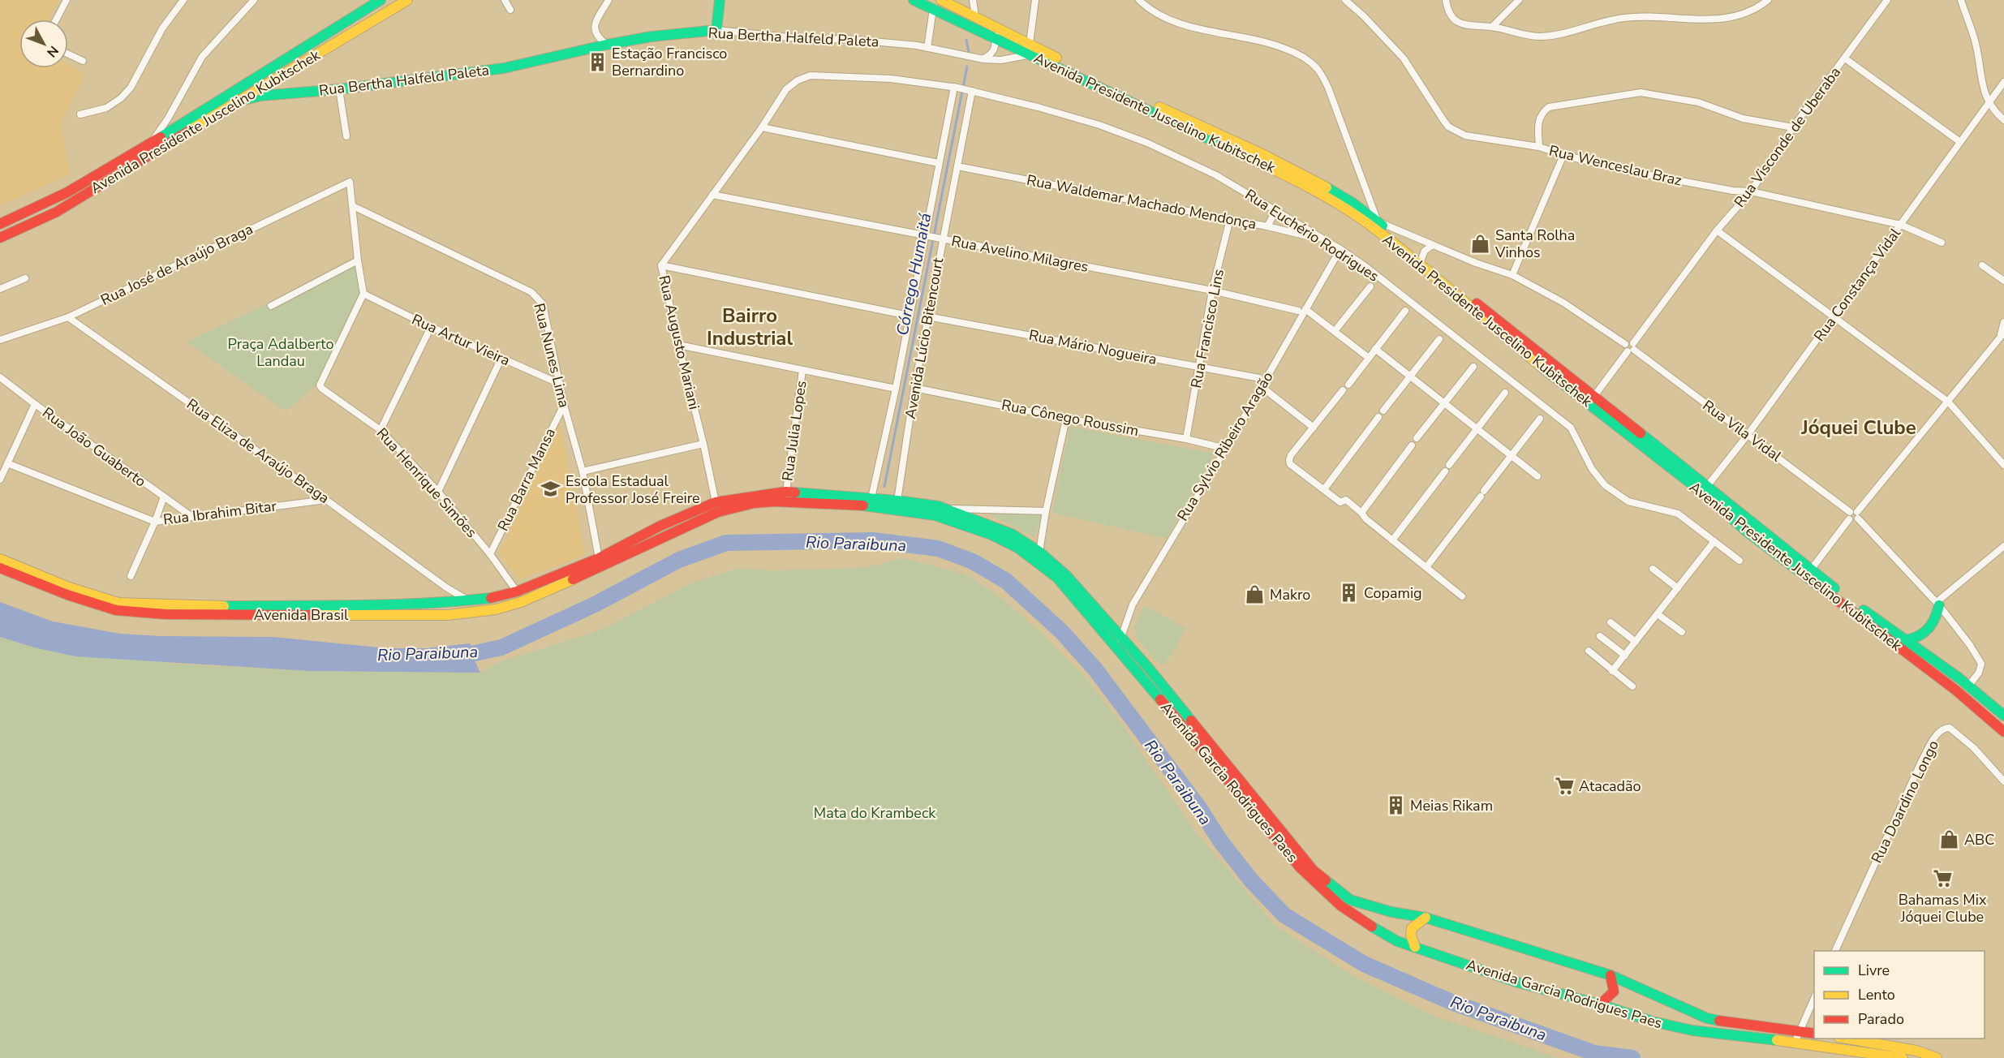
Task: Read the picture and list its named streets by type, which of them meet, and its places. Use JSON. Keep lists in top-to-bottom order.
{
  "streets": {
    "main road": [
      "Rua Bertha Halfeld Paleta",
      "Avenida Presidente Juscelino Kubitschek",
      "Avenida Brasil",
      "Avenida Garcia Rodrigues Paes"
    ],
    "street": [
      "Rua Visconde de Uberaba",
      "Rua Wenceslau Braz",
      "Rua Waldemar Machado Mendonça",
      "Rua Euchério Rodrigues",
      "Rua Avelino Milagres",
      "Rua José de Araújo Braga",
      "Rua Constança Vidal",
      "Rua Francisco Lins",
      "Avenida Lúcio Bitencourt",
      "Rua Artur Vieira",
      "Rua Augusto Mariani",
      "Rua Mário Nogueira",
      "Rua Nunes Lima",
      "Rua Cônego Roussim",
      "Rua Julia Lopes",
      "Rua Vila Vidal",
      "Rua Sylvio Ribeiro Aragão",
      "Rua João Guaberto",
      "Rua Eliza de Araújo Braga",
      "Rua Barra Mansa",
      "Rua Henrique Simões",
      "Rua Ibrahim Bitar",
      "Rua Doardino Longo"
    ]
  },
  "crossings": [
    ["Rua Bertha Halfeld Paleta", "Avenida Presidente Juscelino Kubitschek"],
    ["Avenida Presidente Juscelino Kubitschek", "Rua Visconde de Uberaba"],
    ["Avenida Presidente Juscelino Kubitschek", "Rua Constança Vidal"],
    ["Avenida Presidente Juscelino Kubitschek", "Rua Vila Vidal"],
    ["Rua Visconde de Uberaba", "Rua Wenceslau Braz"],
    ["Rua Visconde de Uberaba", "Rua Vila Vidal"],
    ["Rua Wenceslau Braz", "Rua Constança Vidal"],
    ["Rua Waldemar Machado Mendonça", "Rua Euchério Rodrigues"],
    ["Rua Waldemar Machado Mendonça", "Rua Francisco Lins"],
    ["Rua Waldemar Machado Mendonça", "Avenida Lúcio Bitencourt"],
    ["Rua Euchério Rodrigues", "Avenida Lúcio Bitencourt"],
    ["Rua Euchério Rodrigues", "Rua Augusto Mariani"],
    ["Rua Euchério Rodrigues", "Rua Sylvio Ribeiro Aragão"],
    ["Rua Avelino Milagres", "Rua Francisco Lins"],
    ["Rua Avelino Milagres", "Avenida Lúcio Bitencourt"],
    ["Rua Avelino Milagres", "Rua Augusto Mariani"],
    ["Rua Avelino Milagres", "Rua Sylvio Ribeiro Aragão"],
    ["Rua José de Araújo Braga", "Rua Nunes Lima"],
    ["Rua José de Araújo Braga", "Rua Eliza de Araújo Braga"],
    ["Rua Constança Vidal", "Rua Vila Vidal"],
    ["Rua Francisco Lins", "Rua Mário Nogueira"],
    ["Rua Francisco Lins", "Rua Cônego Roussim"],
    ["Avenida Lúcio Bitencourt", "Rua Mário Nogueira"],
    ["Avenida Lúcio Bitencourt", "Rua Cônego Roussim"],
    ["Avenida Lúcio Bitencourt", "Avenida Garcia Rodrigues Paes"],
    ["Rua Artur Vieira", "Rua Nunes Lima"],
    ["Rua Artur Vieira", "Rua Henrique Simões"],
    ["Rua Augusto Mariani", "Avenida Garcia Rodrigues Paes"],
    ["Rua Nunes Lima", "Rua Barra Mansa"],
    ["Rua Nunes Lima", "Avenida Brasil"],
    ["Rua Nunes Lima", "Avenida Garcia Rodrigues Paes"],
    ["Rua Cônego Roussim", "Rua Sylvio Ribeiro Aragão"],
    ["Rua Julia Lopes", "Avenida Garcia Rodrigues Paes"],
    ["Rua Sylvio Ribeiro Aragão", "Avenida Garcia Rodrigues Paes"],
    ["Rua João Guaberto", "Rua Ibrahim Bitar"],
    ["Rua Eliza de Araújo Braga", "Rua Ibrahim Bitar"],
    ["Rua Eliza de Araújo Braga", "Avenida Brasil"],
    ["Rua Barra Mansa", "Rua Henrique Simões"],
    ["Rua Henrique Simões", "Avenida Brasil"],
    ["Avenida Brasil", "Avenida Garcia Rodrigues Paes"]
  ],
  "districts": ["Bairro Industrial", "Jóquei Clube"],
  "water": ["Córrego Humaitá", "Rio Paraibuna"],
  "parks": ["Praça Adalberto Landau", "Mata do Krambeck"],
  "places": {
    "building": ["Estação Francisco Bernardino", "Copamig", "Meias Rikam"],
    "shop": ["Santa Rolha Vinhos", "Makro", "ABC"],
    "school or university": ["Escola Estadual Professor José Freire"],
    "supermarket": ["Atacadão", "Bahamas Mix Jóquei Clube"]
  },
  "legend": ["Livre", "Lento", "Parado"],
  "north": "bottom right"
}
